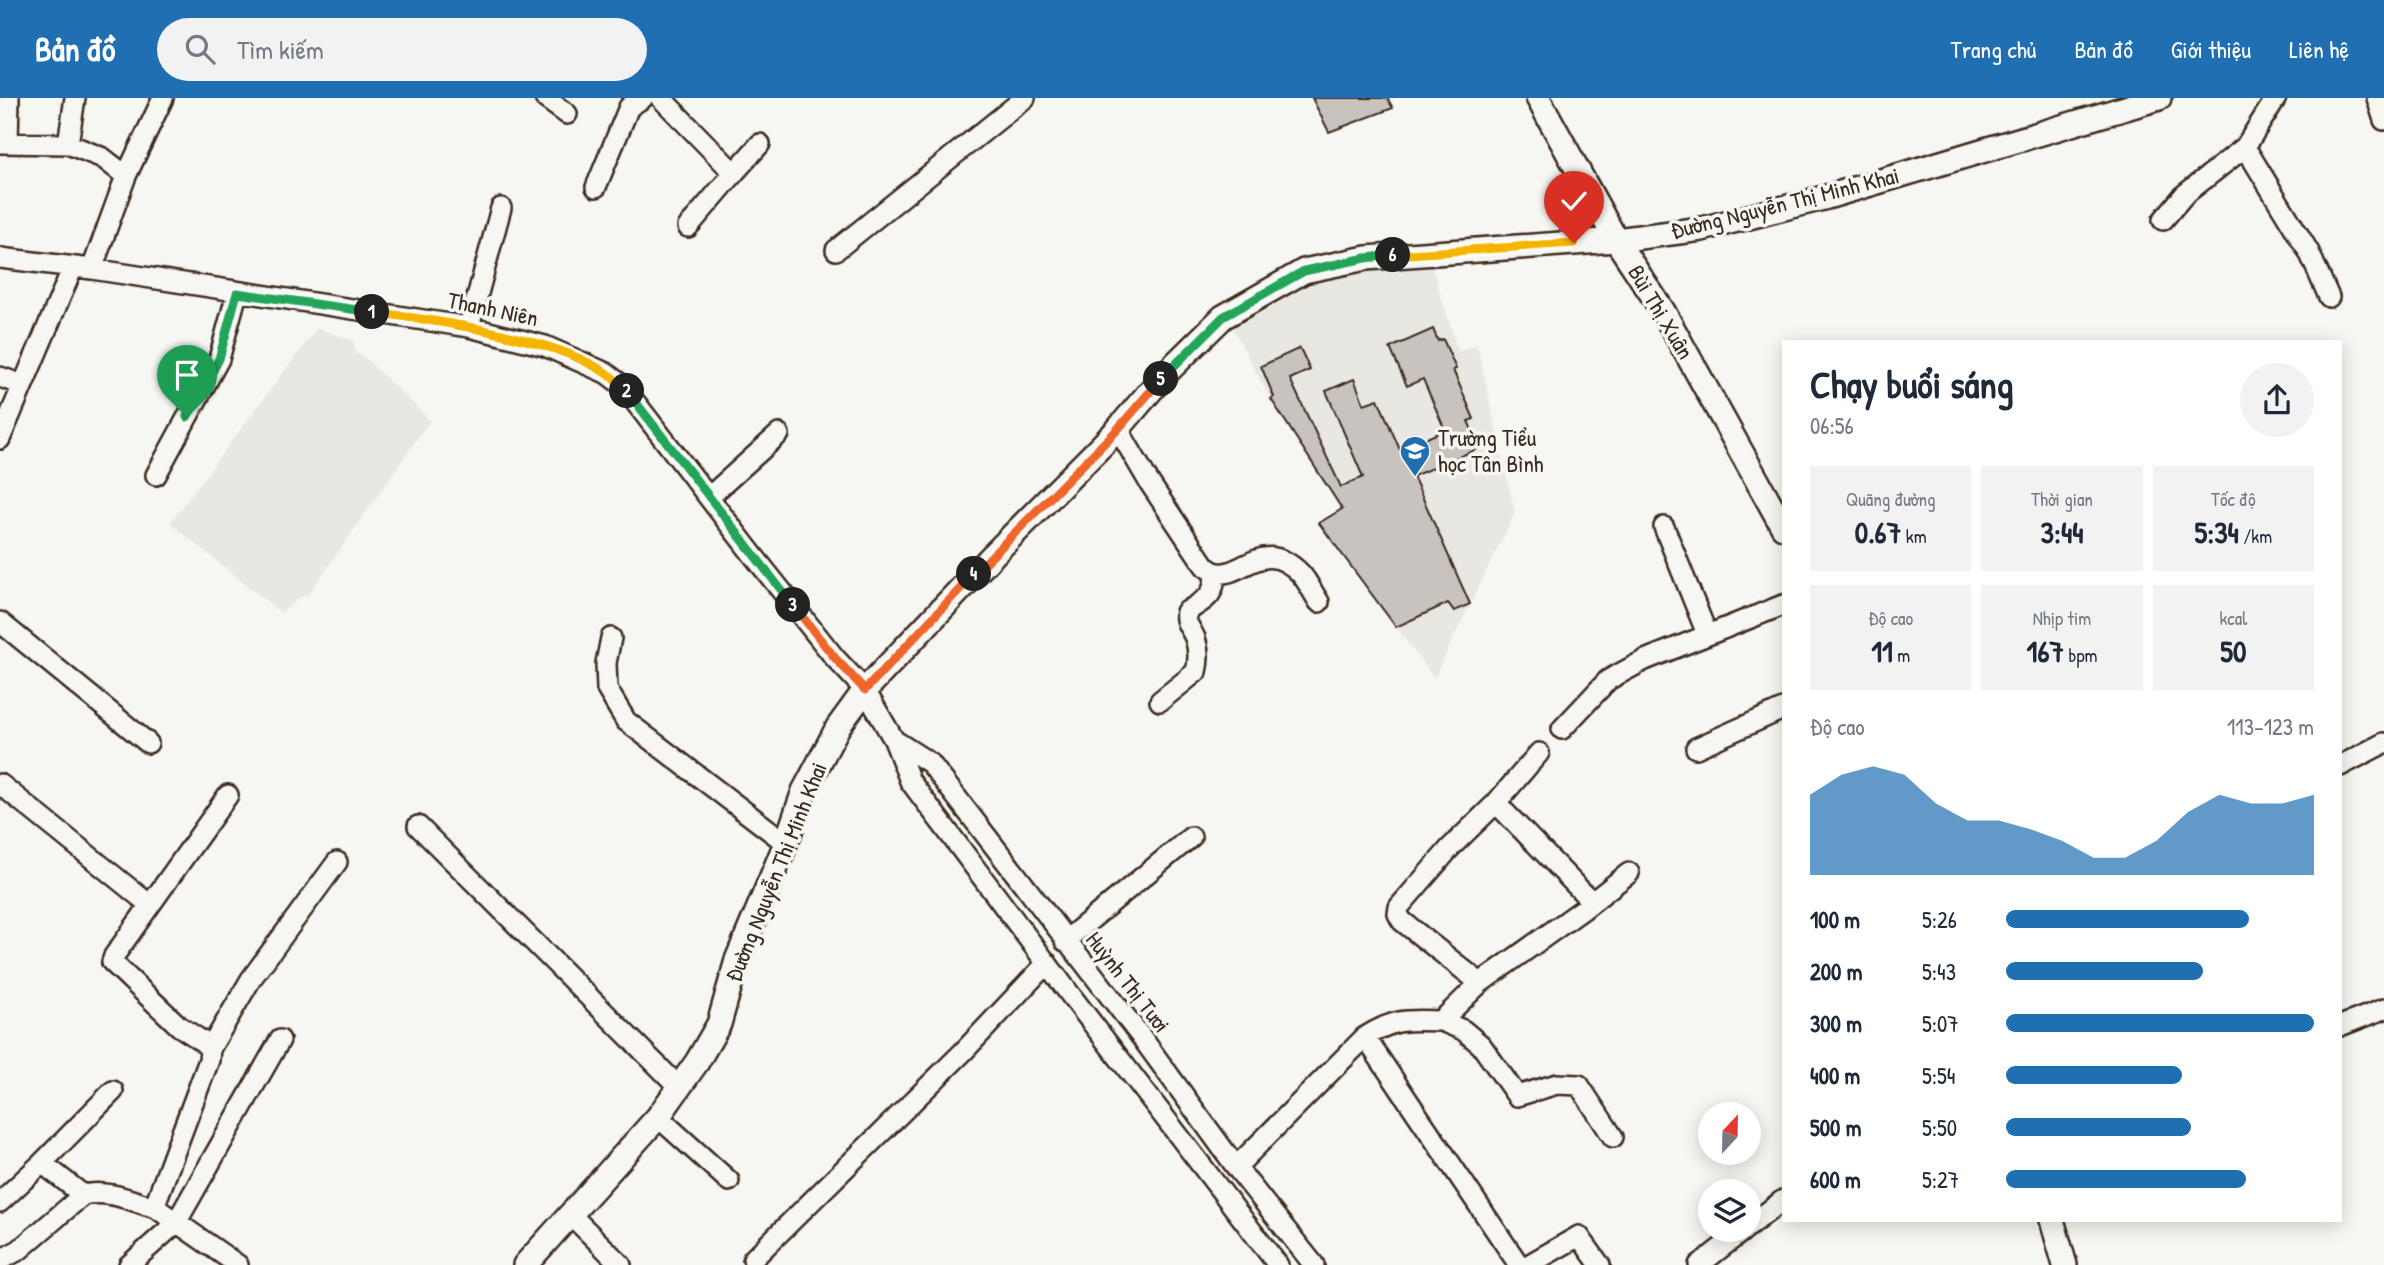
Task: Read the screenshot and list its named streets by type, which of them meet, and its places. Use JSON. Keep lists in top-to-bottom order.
{
  "streets": {
    "main road": ["Đường Nguyễn Thị Minh Khai", "Bùi Thị Xuân"],
    "street": ["Thanh Niên", "Huỳnh Thị Tươi"]
  },
  "crossings": [
    ["Đường Nguyễn Thị Minh Khai", "Thanh Niên"],
    ["Đường Nguyễn Thị Minh Khai", "Bùi Thị Xuân"],
    ["Đường Nguyễn Thị Minh Khai", "Huỳnh Thị Tươi"],
    ["Thanh Niên", "Huỳnh Thị Tươi"]
  ],
  "places": {
    "school or university": ["Trường Tiểu học Tân Bình"]
  },
  "north": "top",
  "page": {
    "header": "Bản đồ",
    "search": "Tìm kiếm",
    "nav": [
      "Trang chủ",
      "Bản đồ",
      "Giới thiệu",
      "Liên hệ"
    ],
    "pins": [
      "6",
      "1",
      "5",
      "2",
      "4",
      "3"
    ],
    "heading": ["Chạy buổi sáng", "06:56"],
    "stats": [
      ["Quãng đường", "0.67 km"],
      ["Thời gian", "3:44"],
      ["Tốc độ", "5:34 /km"],
      ["Độ cao", "11 m"],
      ["Nhịp tim", "167 bpm"],
      ["kcal", "50"]
    ],
    "chart": ["Độ cao", "113–123 m"],
    "list": [
      {
        "name": "100 m",
        "note": "5:26"
      },
      {
        "name": "200 m",
        "note": "5:43"
      },
      {
        "name": "300 m",
        "note": "5:07"
      },
      {
        "name": "400 m",
        "note": "5:54"
      },
      {
        "name": "500 m",
        "note": "5:50"
      },
      {
        "name": "600 m",
        "note": "5:27"
      }
    ]
  }
}
